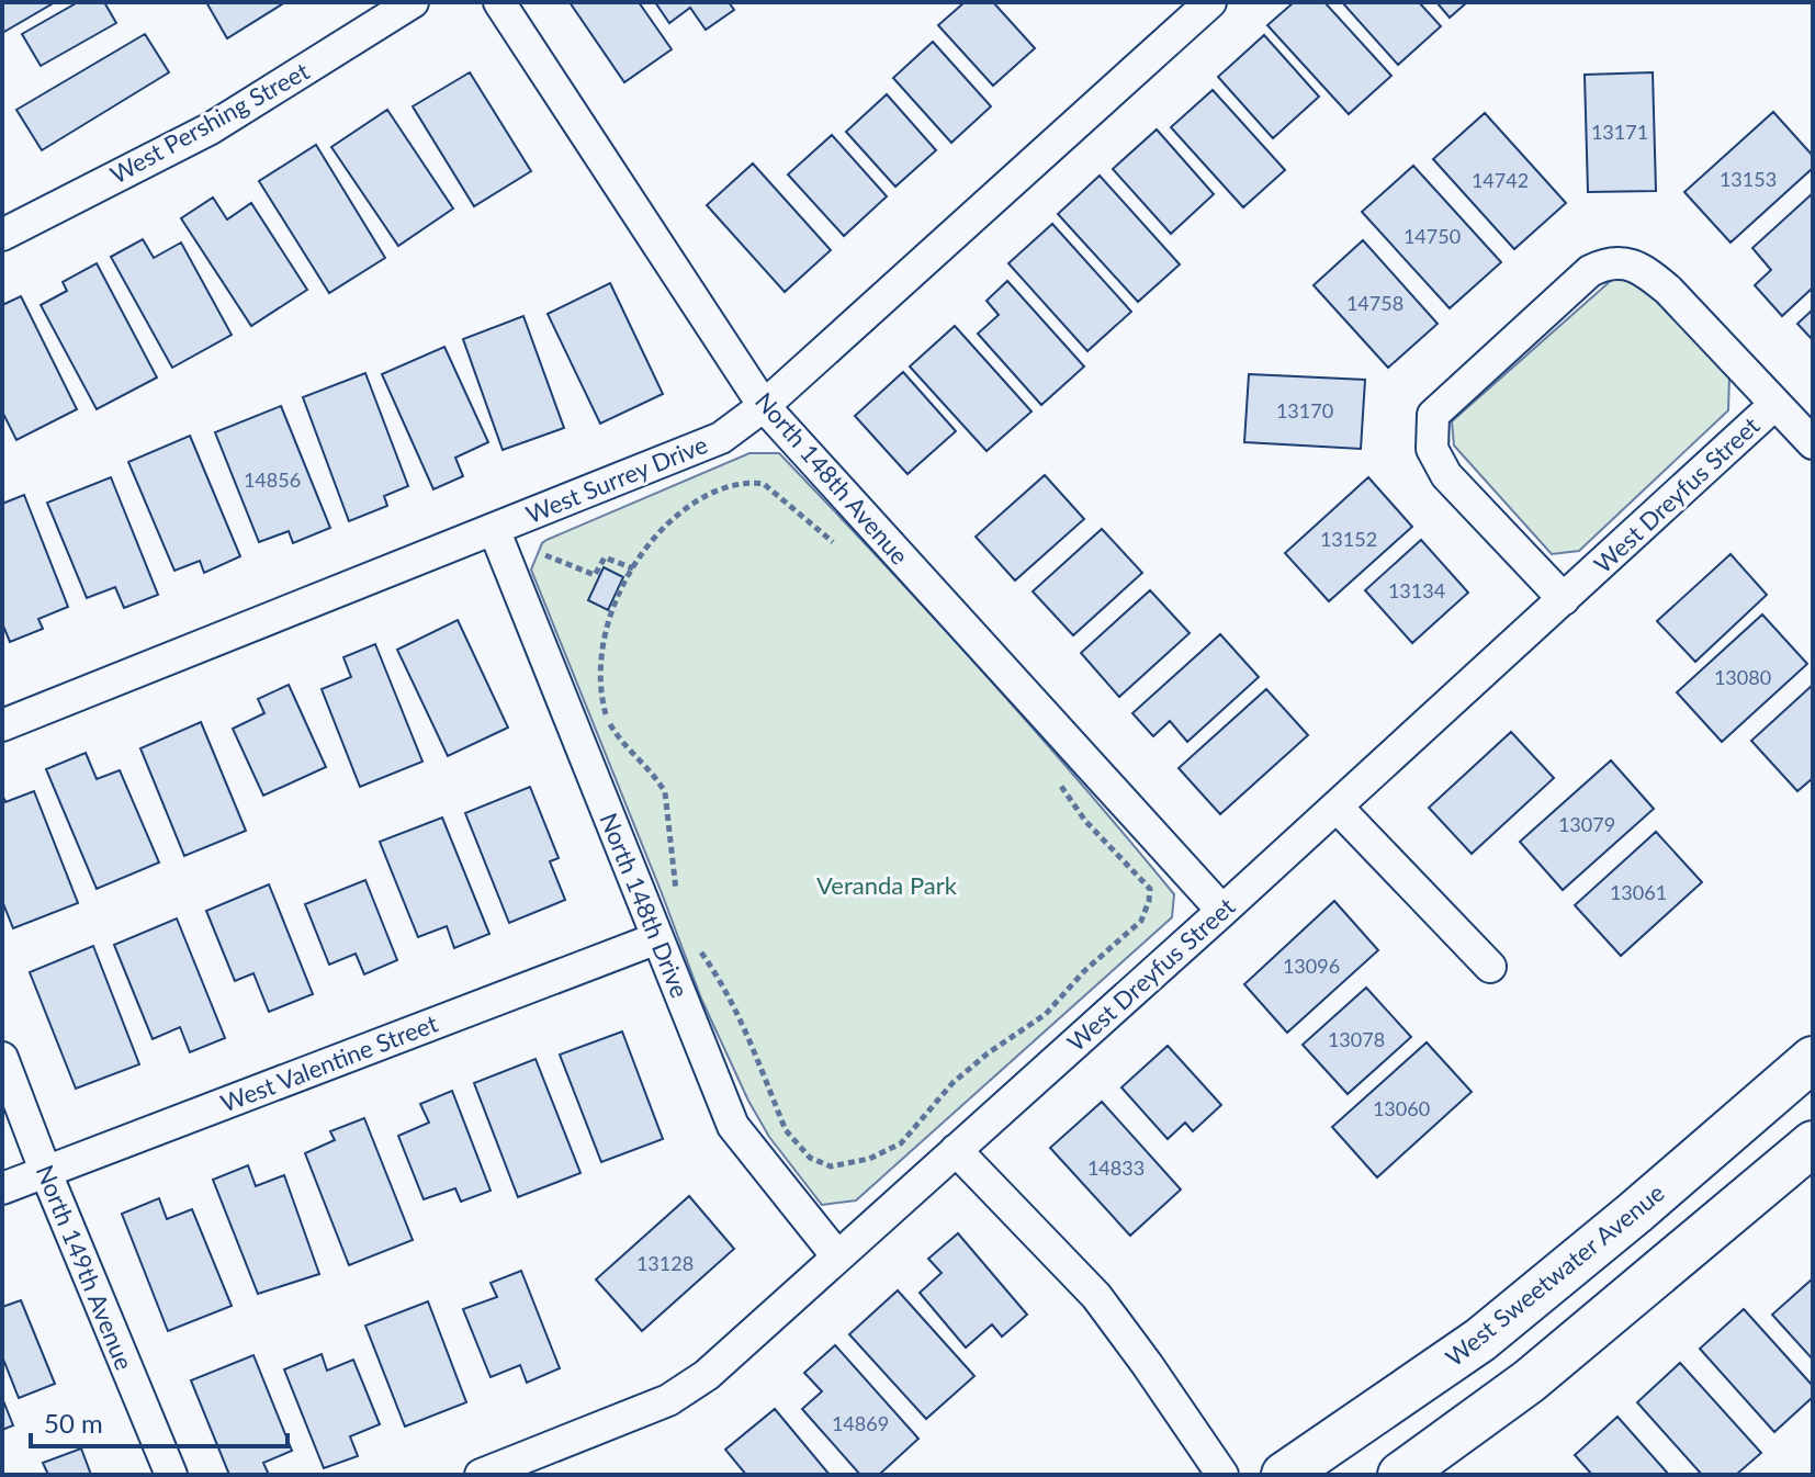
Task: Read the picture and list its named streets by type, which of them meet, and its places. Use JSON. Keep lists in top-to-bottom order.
{
  "streets": {
    "street": [
      "West Pershing Street",
      "North 148th Avenue",
      "West Surrey Drive",
      "West Dreyfus Street",
      "North 148th Drive",
      "West Valentine Street",
      "North 149th Avenue",
      "West Sweetwater Avenue"
    ]
  },
  "crossings": [
    ["North 148th Avenue", "West Surrey Drive"],
    ["North 148th Avenue", "West Dreyfus Street"],
    ["West Surrey Drive", "North 148th Drive"],
    ["West Dreyfus Street", "North 148th Drive"],
    ["North 148th Drive", "West Valentine Street"],
    ["West Valentine Street", "North 149th Avenue"]
  ],
  "parks": ["Veranda Park"],
  "house_numbers": [
    "13171",
    "13153",
    "14742",
    "14750",
    "14758",
    "13170",
    "14856",
    "13152",
    "13134",
    "13080",
    "13079",
    "13061",
    "13096",
    "13078",
    "13060",
    "14833",
    "13128",
    "14869"
  ],
  "scale_bar": "50 m"
}
